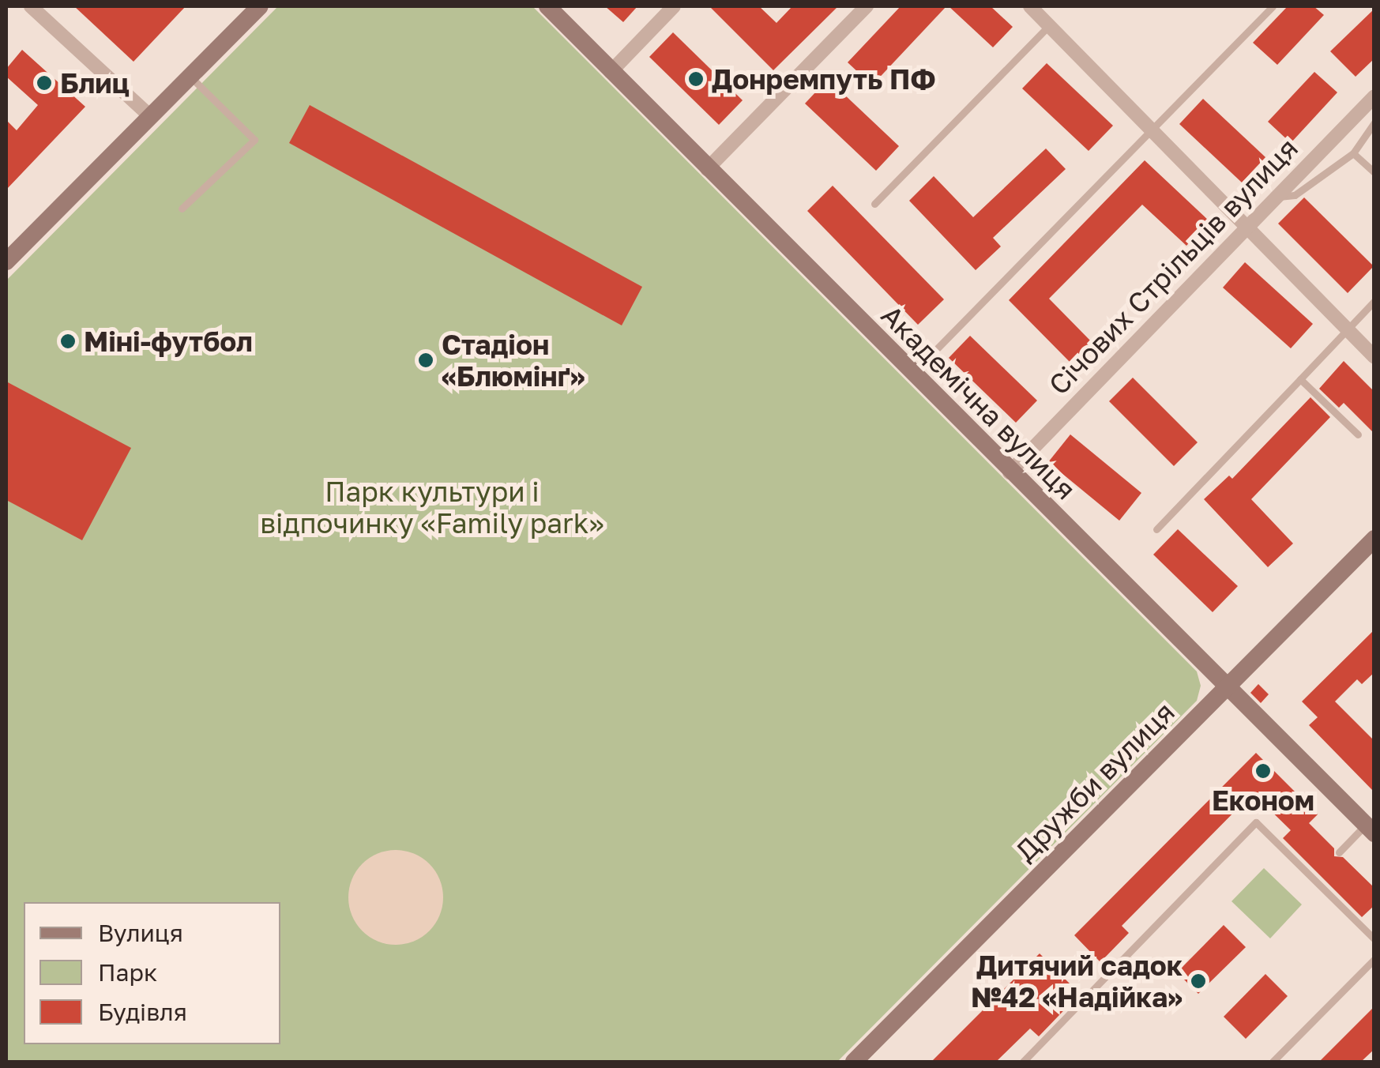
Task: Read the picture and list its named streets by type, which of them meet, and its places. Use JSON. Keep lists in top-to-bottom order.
{
  "streets": {
    "street": ["Січових Стрільців вулиця", "Академічна вулиця", "Дружби вулиця"]
  },
  "crossings": [
    ["Січових Стрільців вулиця", "Академічна вулиця"],
    ["Академічна вулиця", "Дружби вулиця"]
  ],
  "parks": ["Парк культури і відпочинку «Family park»"],
  "places": [
    "Донремпуть ПФ",
    "Блиц",
    "Міні-футбол",
    "Стадіон «Блюмінґ»",
    "Економ",
    "Дитячий садок №42 «Надійка»"
  ],
  "legend": ["Вулиця", "Парк", "Будівля"]
}
